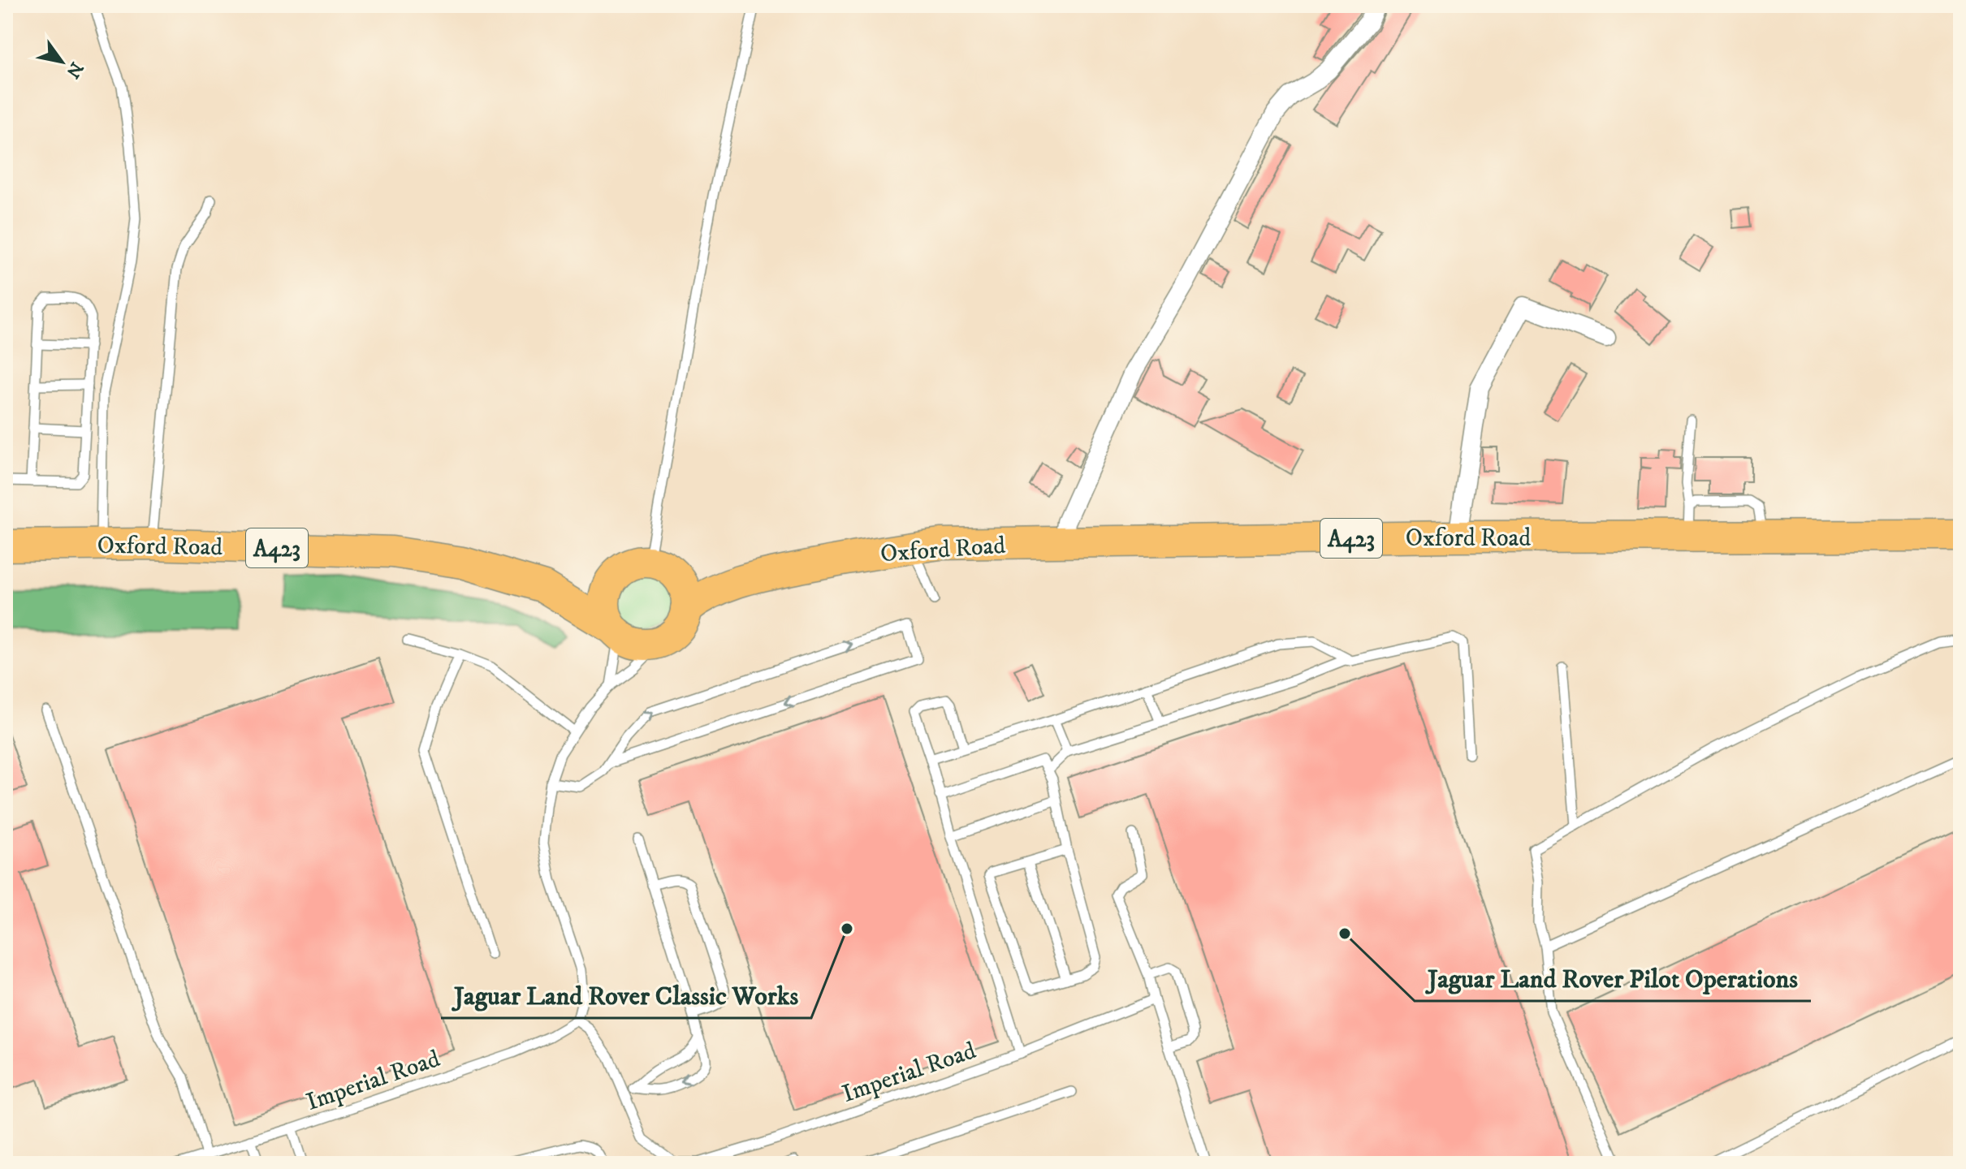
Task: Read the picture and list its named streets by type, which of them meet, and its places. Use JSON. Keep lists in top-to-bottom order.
{
  "streets": {
    "highway": ["Oxford Road", "A423"],
    "lane": ["Imperial Road"]
  },
  "places": ["Jaguar Land Rover Classic Works", "Jaguar Land Rover Pilot Operations"],
  "north": "bottom right"
}
